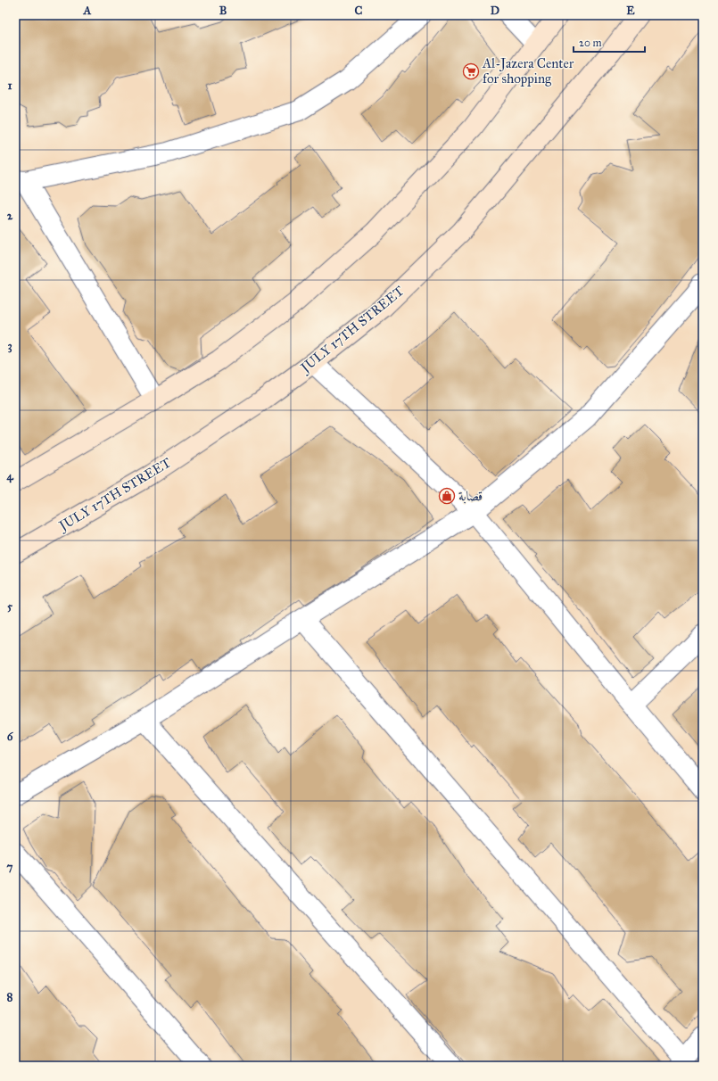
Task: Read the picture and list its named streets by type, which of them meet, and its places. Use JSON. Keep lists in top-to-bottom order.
{
  "streets": {
    "main road": ["JULY 17TH STREET"]
  },
  "places": {
    "supermarket": ["Al-Jazera Center for shopping"],
    "shop": ["قصابة"]
  },
  "scale_bar": "20 m",
  "grid": {
    "columns": [
      "A",
      "B",
      "C",
      "D",
      "E"
    ],
    "rows": [
      "1",
      "2",
      "3",
      "4",
      "5",
      "6",
      "7",
      "8"
    ]
  }
}
